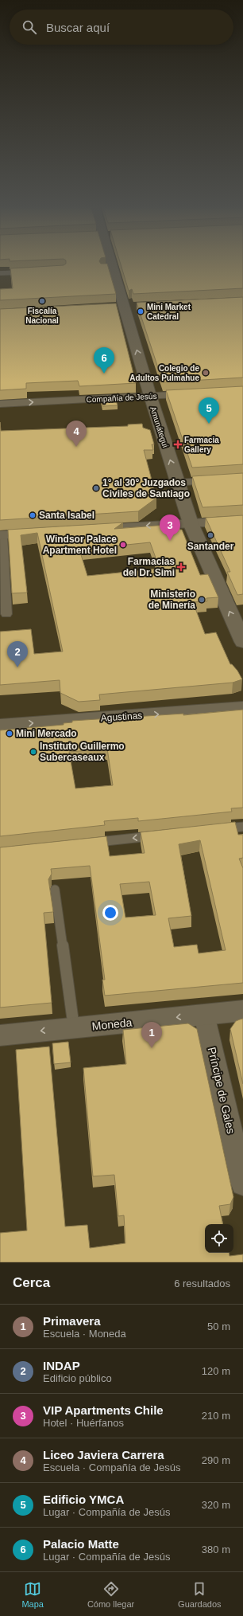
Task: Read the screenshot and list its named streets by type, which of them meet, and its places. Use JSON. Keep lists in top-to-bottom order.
{
  "streets": {
    "main road": ["Amunátegui", "Agustinas", "Moneda"],
    "street": ["Compañía de Jesús", "Príncipe de Gales"]
  },
  "crossings": [
    ["Compañía de Jesús", "Amunátegui"],
    ["Moneda", "Príncipe de Gales"]
  ],
  "one_way": ["Amunátegui", "Agustinas", "Moneda"],
  "places": {
    "other": [
      "Fiscalía Nacional",
      "Mini Market Catedral",
      "Colegio de Adultos Pulmahue",
      "1° al 30° Juzgados Civiles de Santiago",
      "Santa Isabel",
      "Santander",
      "Windsor Palace Apartment Hotel",
      "Ministerio de Minería",
      "Mini Mercado",
      "Instituto Guillermo Subercaseaux"
    ],
    "health": ["Farmacia Gallery", "Farmacias del Dr. Simi"]
  },
  "page": {
    "search": "Buscar aquí",
    "pins": [
      "6",
      "5",
      "4",
      "3",
      "2",
      "1"
    ],
    "heading": ["Cerca", "6 resultados"],
    "list": [
      {
        "mark": "1",
        "name": "Primavera",
        "note": "Escuela · Moneda",
        "value": "50 m"
      },
      {
        "mark": "2",
        "name": "INDAP",
        "note": "Edificio público",
        "value": "120 m"
      },
      {
        "mark": "3",
        "name": "VIP Apartments Chile",
        "note": "Hotel · Huérfanos",
        "value": "210 m"
      },
      {
        "mark": "4",
        "name": "Liceo Javiera Carrera",
        "note": "Escuela · Compañía de Jesús",
        "value": "290 m"
      },
      {
        "mark": "5",
        "name": "Edificio YMCA",
        "note": "Lugar · Compañía de Jesús",
        "value": "320 m"
      },
      {
        "mark": "6",
        "name": "Palacio Matte",
        "note": "Lugar · Compañía de Jesús",
        "value": "380 m"
      }
    ],
    "nav": ["Mapa", "Cómo llegar", "Guardados"]
  }
}
